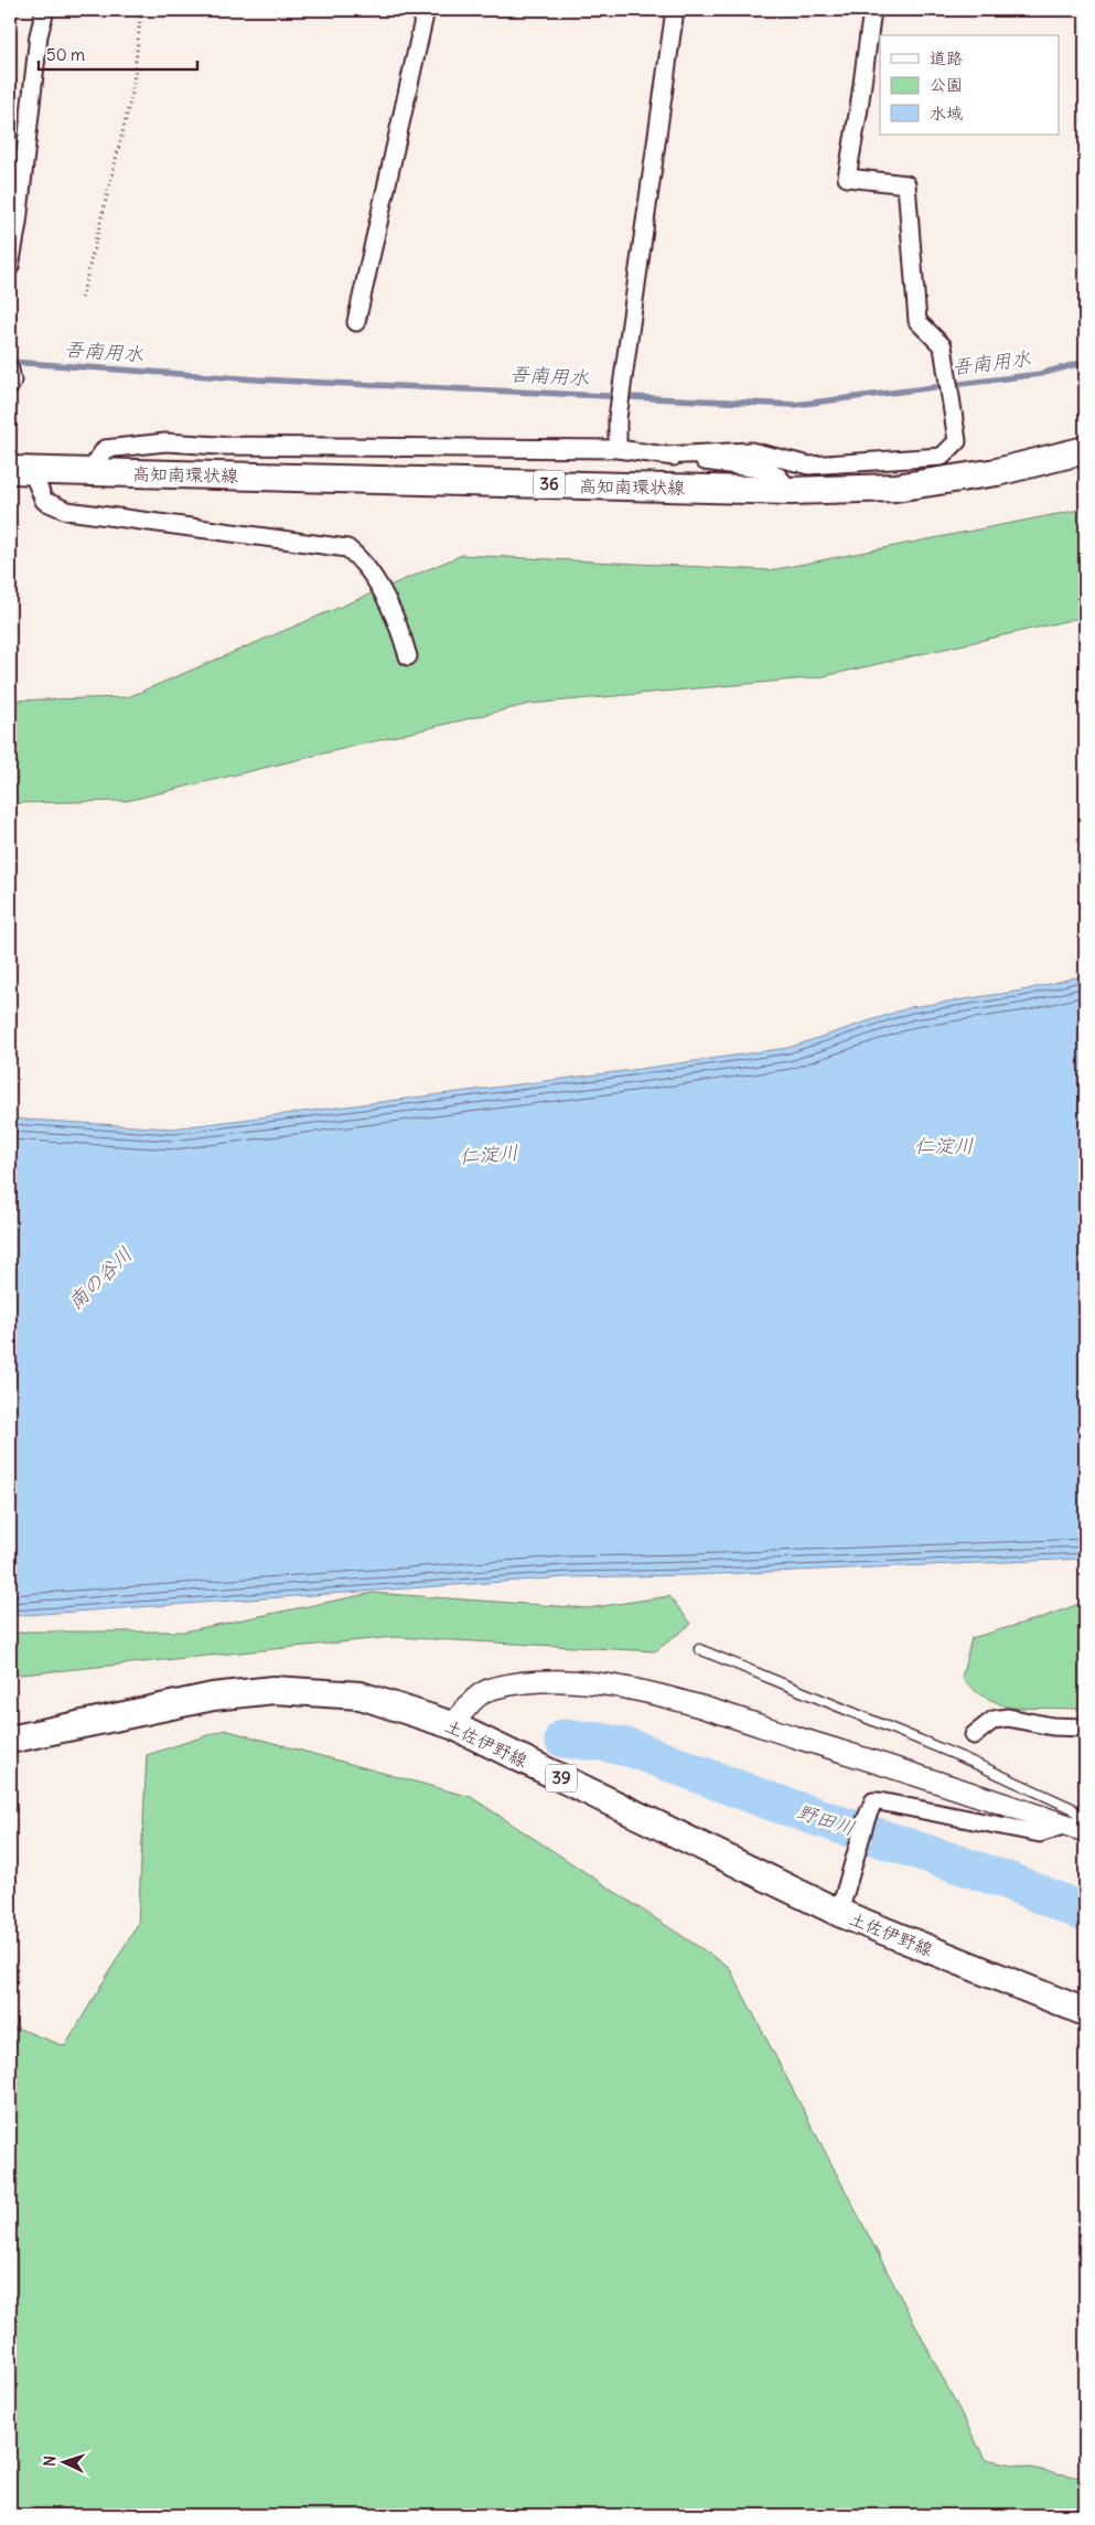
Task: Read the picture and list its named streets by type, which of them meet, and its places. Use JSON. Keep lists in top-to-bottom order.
{
  "streets": {
    "main road": [
      "高知南環状線",
      "36",
      "土佐伊野線",
      "39"
    ]
  },
  "water": [
    "吾南用水",
    "仁淀川",
    "南の谷川",
    "野田川"
  ],
  "legend": ["道路", "公園", "水域"],
  "scale_bar": "50 m",
  "north": "left"
}
